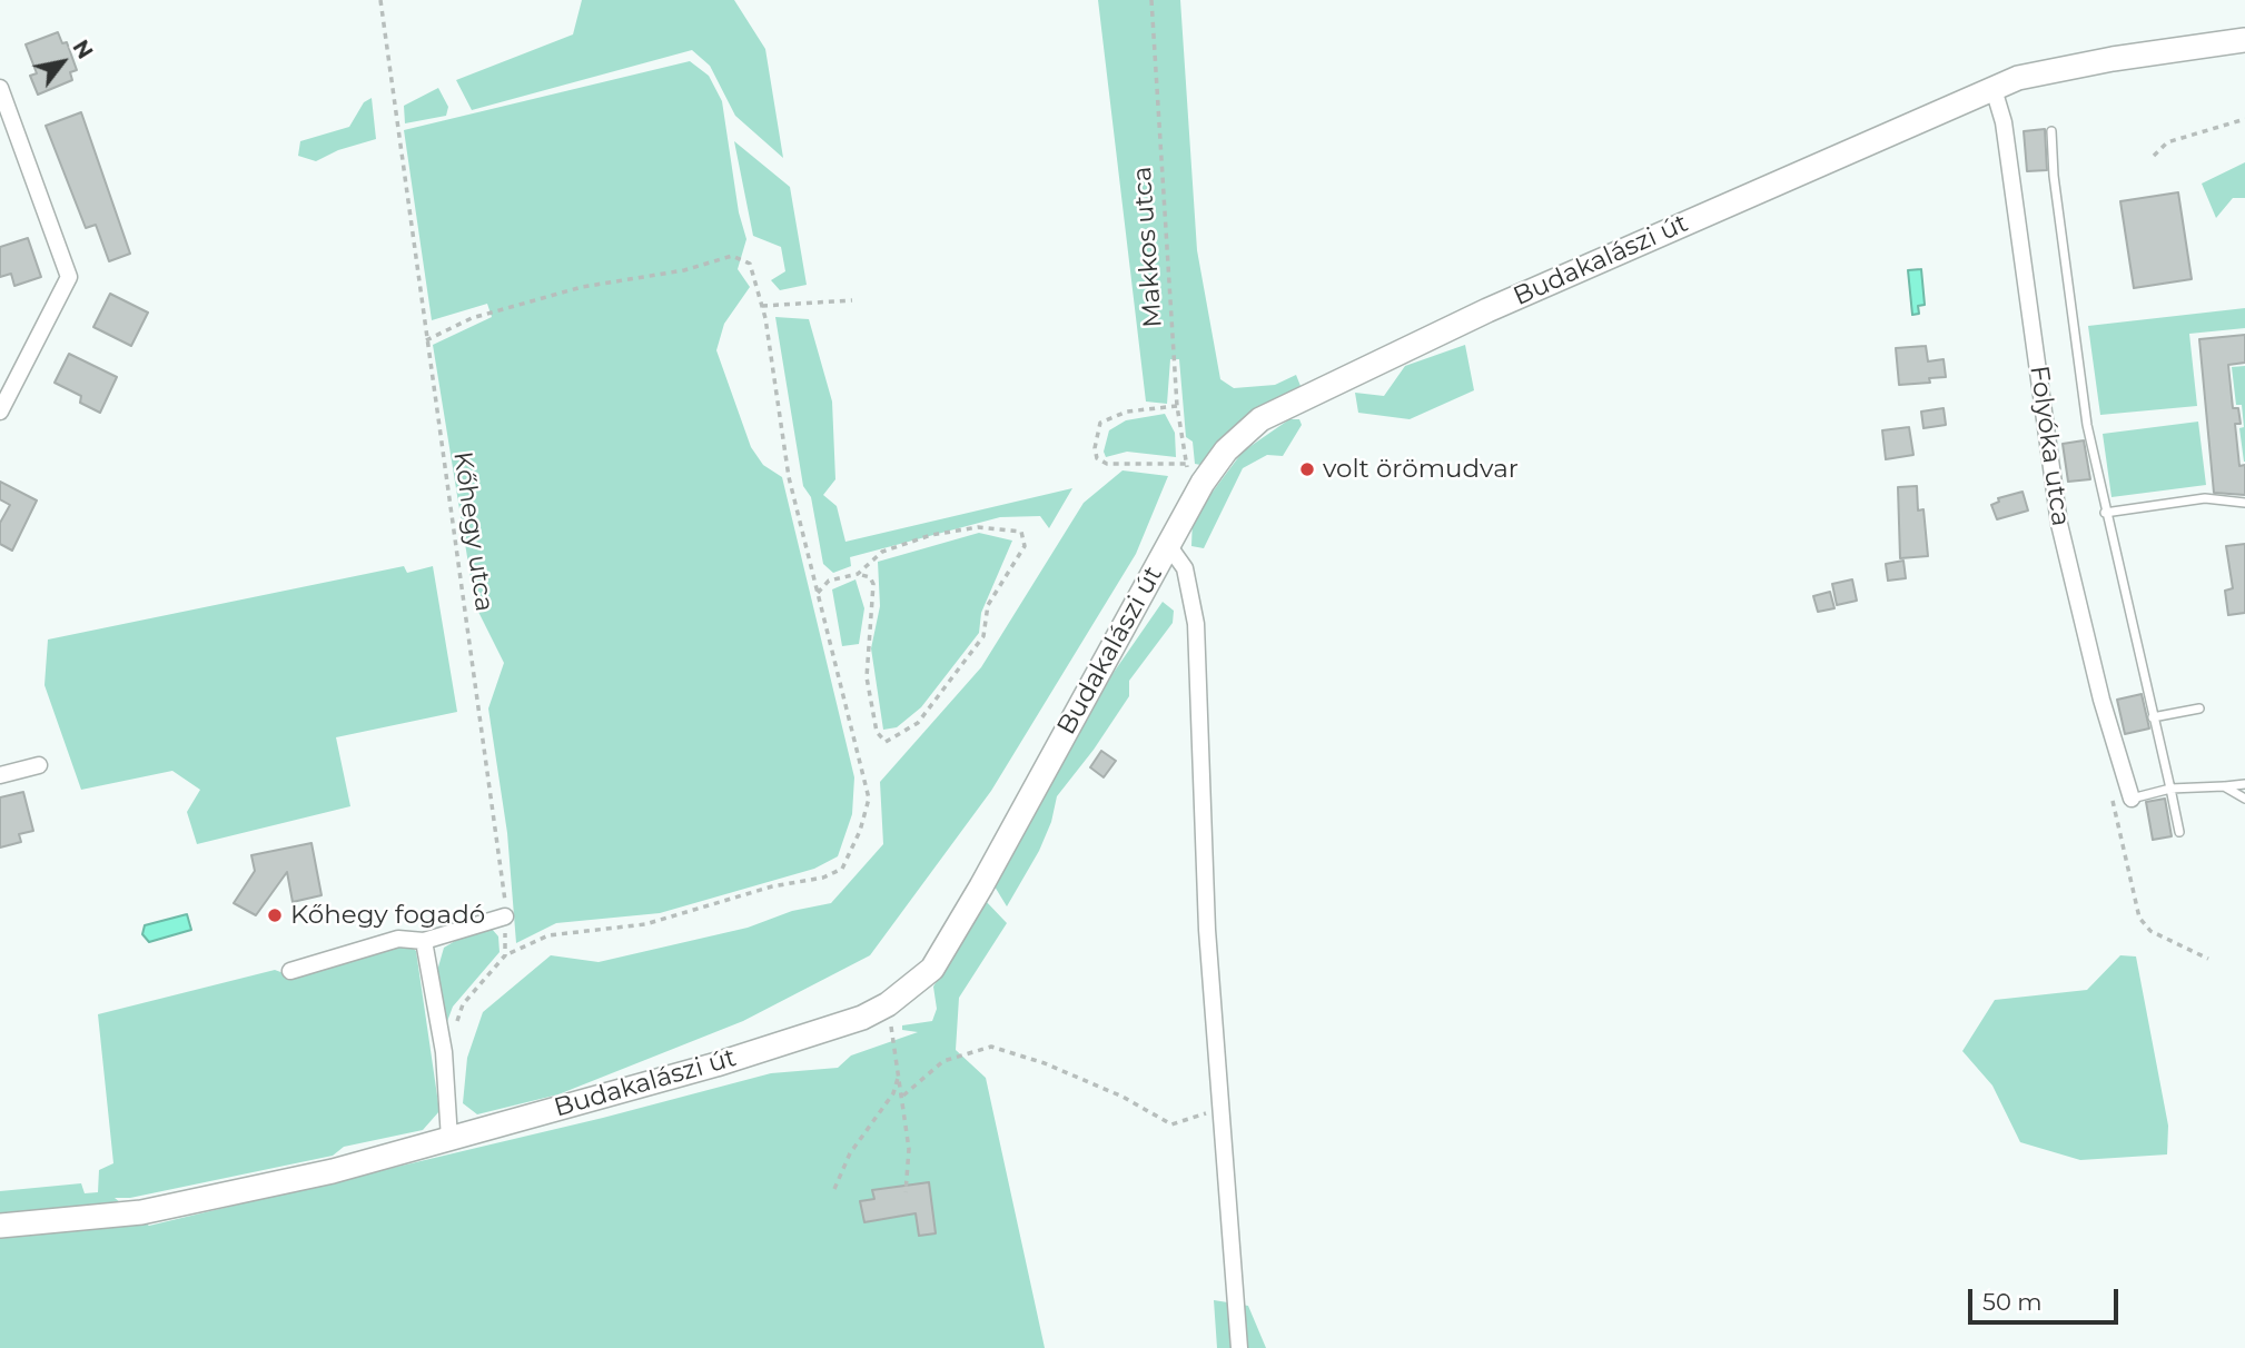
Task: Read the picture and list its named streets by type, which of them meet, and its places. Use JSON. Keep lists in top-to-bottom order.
{
  "streets": {
    "main road": ["Budakalászi út"],
    "street": ["Folyóka utca"],
    "path": ["Makkos utca", "Kőhegy utca"]
  },
  "crossings": [
    ["Budakalászi út", "Folyóka utca"]
  ],
  "places": ["volt örömudvar", "Kőhegy fogadó"],
  "scale_bar": "50 m",
  "north": "top right"
}
